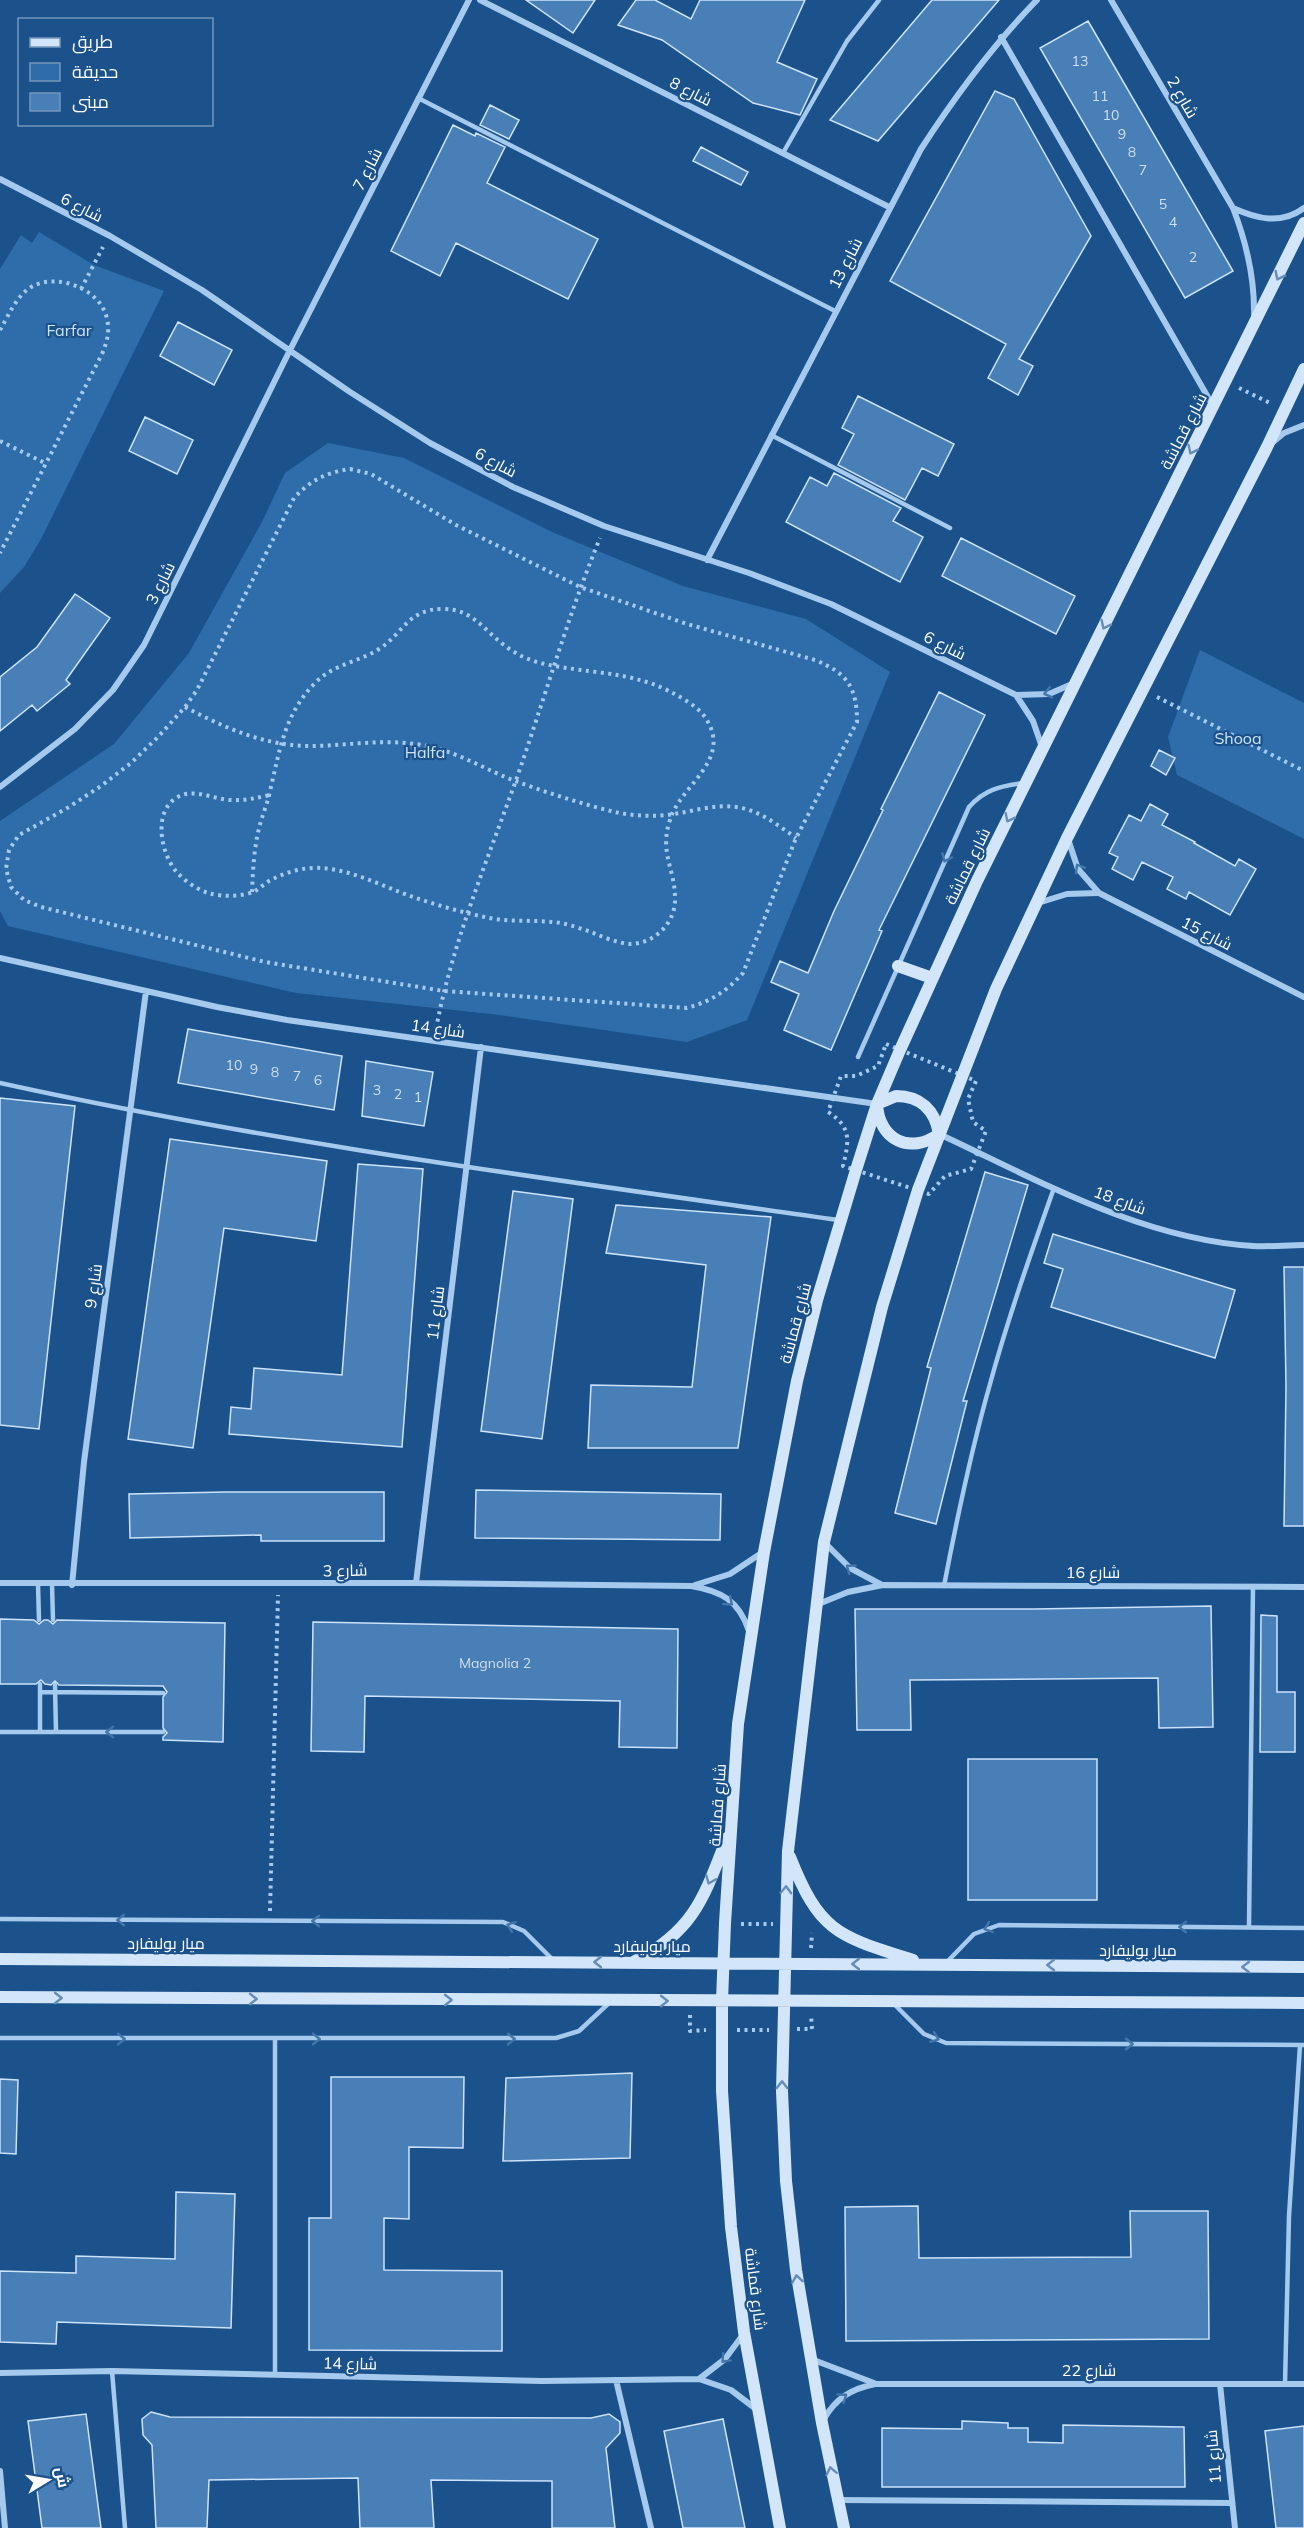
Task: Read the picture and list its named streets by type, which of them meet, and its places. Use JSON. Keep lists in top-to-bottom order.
{
  "streets": {
    "street": [
      "شارع 8",
      "شارع 2",
      "شارع 7",
      "شارع 6",
      "شارع 13",
      "شارع قماشة",
      "شارع 3",
      "شارع 15",
      "شارع 14",
      "شارع 18",
      "شارع 9",
      "شارع 11",
      "شارع 16",
      "ميار بوليفارد",
      "شارع 22"
    ]
  },
  "crossings": [
    ["شارع 8", "شارع 13"],
    ["شارع 2", "شارع قماشة"],
    ["شارع 7", "شارع 6"],
    ["شارع 7", "شارع 3"],
    ["شارع 6", "شارع 13"],
    ["شارع 6", "شارع قماشة"],
    ["شارع 6", "شارع 3"],
    ["شارع قماشة", "شارع 3"],
    ["شارع قماشة", "شارع 14"],
    ["شارع قماشة", "شارع 18"],
    ["شارع قماشة", "ميار بوليفارد"],
    ["شارع 3", "شارع 9"],
    ["شارع 3", "شارع 11"],
    ["شارع 14", "شارع 18"],
    ["شارع 14", "شارع 9"],
    ["شارع 14", "شارع 11"],
    ["شارع 11", "شارع 22"]
  ],
  "parks": ["Farfar", "Shooa", "Halfa"],
  "house_numbers": [
    "13",
    "11",
    "10",
    "9",
    "8",
    "7",
    "5",
    "4",
    "2",
    "10",
    "9",
    "8",
    "7",
    "6",
    "3",
    "2",
    "1",
    "Magnolia 2"
  ],
  "legend": ["طريق", "حديقة", "مبنى"],
  "north": "right"
}
